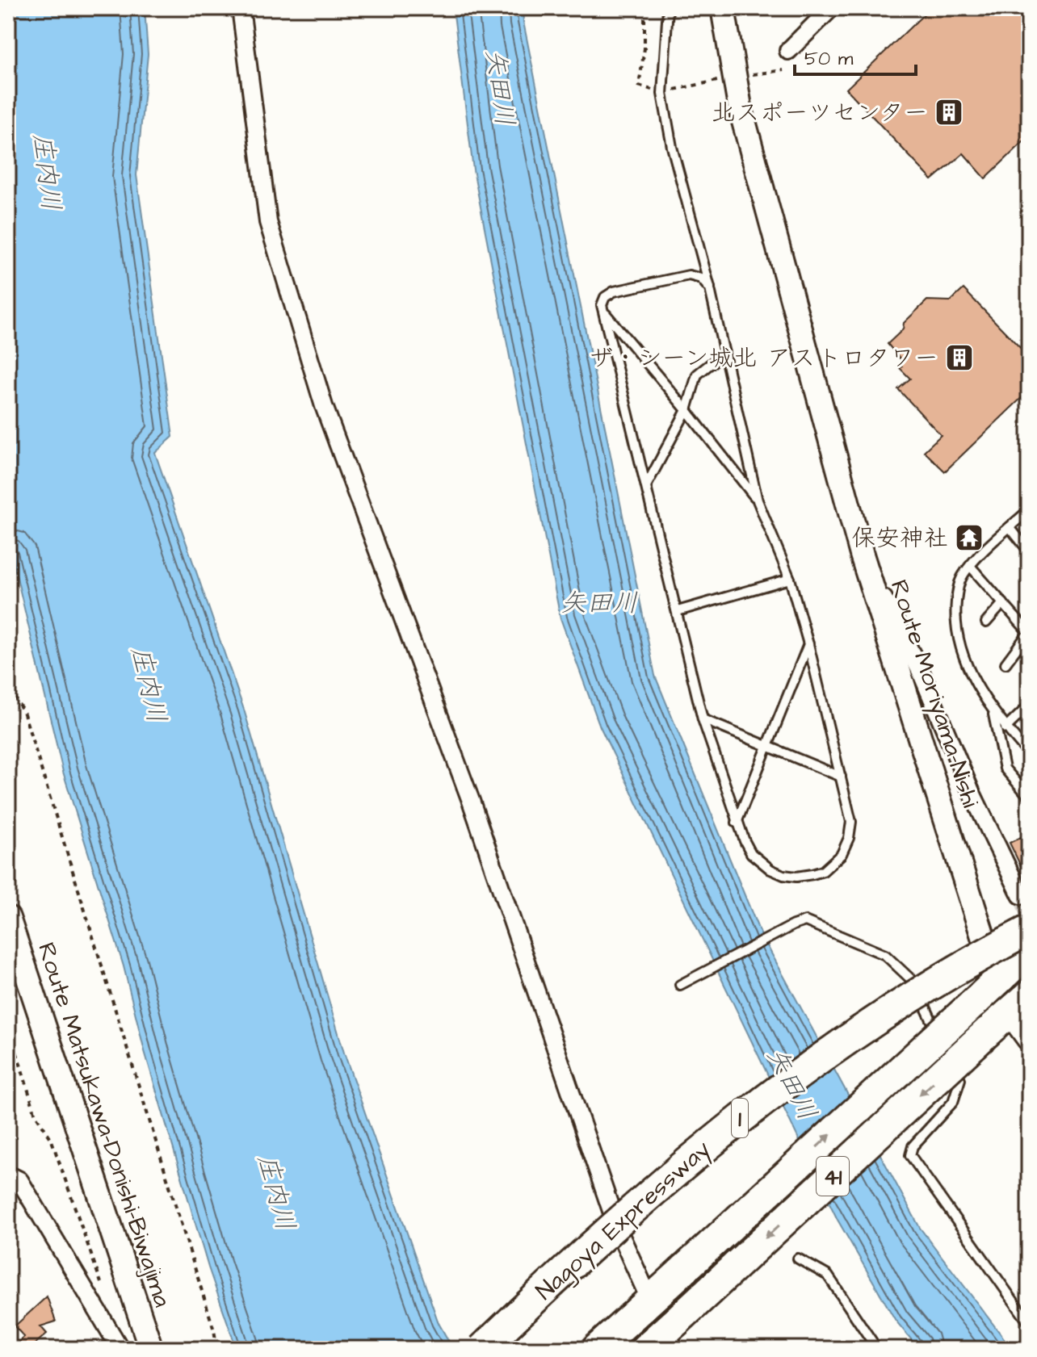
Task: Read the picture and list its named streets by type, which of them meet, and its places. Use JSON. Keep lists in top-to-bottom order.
{
  "streets": {
    "highway": ["1", "41", "Nagoya Expressway"],
    "main road": ["Route Moriyama-Nishi", "Route Matsukawa-Donishi-Biwajima"]
  },
  "crossings": [
    ["Route Moriyama-Nishi", "41"]
  ],
  "water": ["矢田川", "庄内川"],
  "places": {
    "building": ["北スポーツセンター", "ザ・シーン城北 アストロタワー"],
    "temple": ["保安神社"]
  },
  "scale_bar": "50 m"
}
